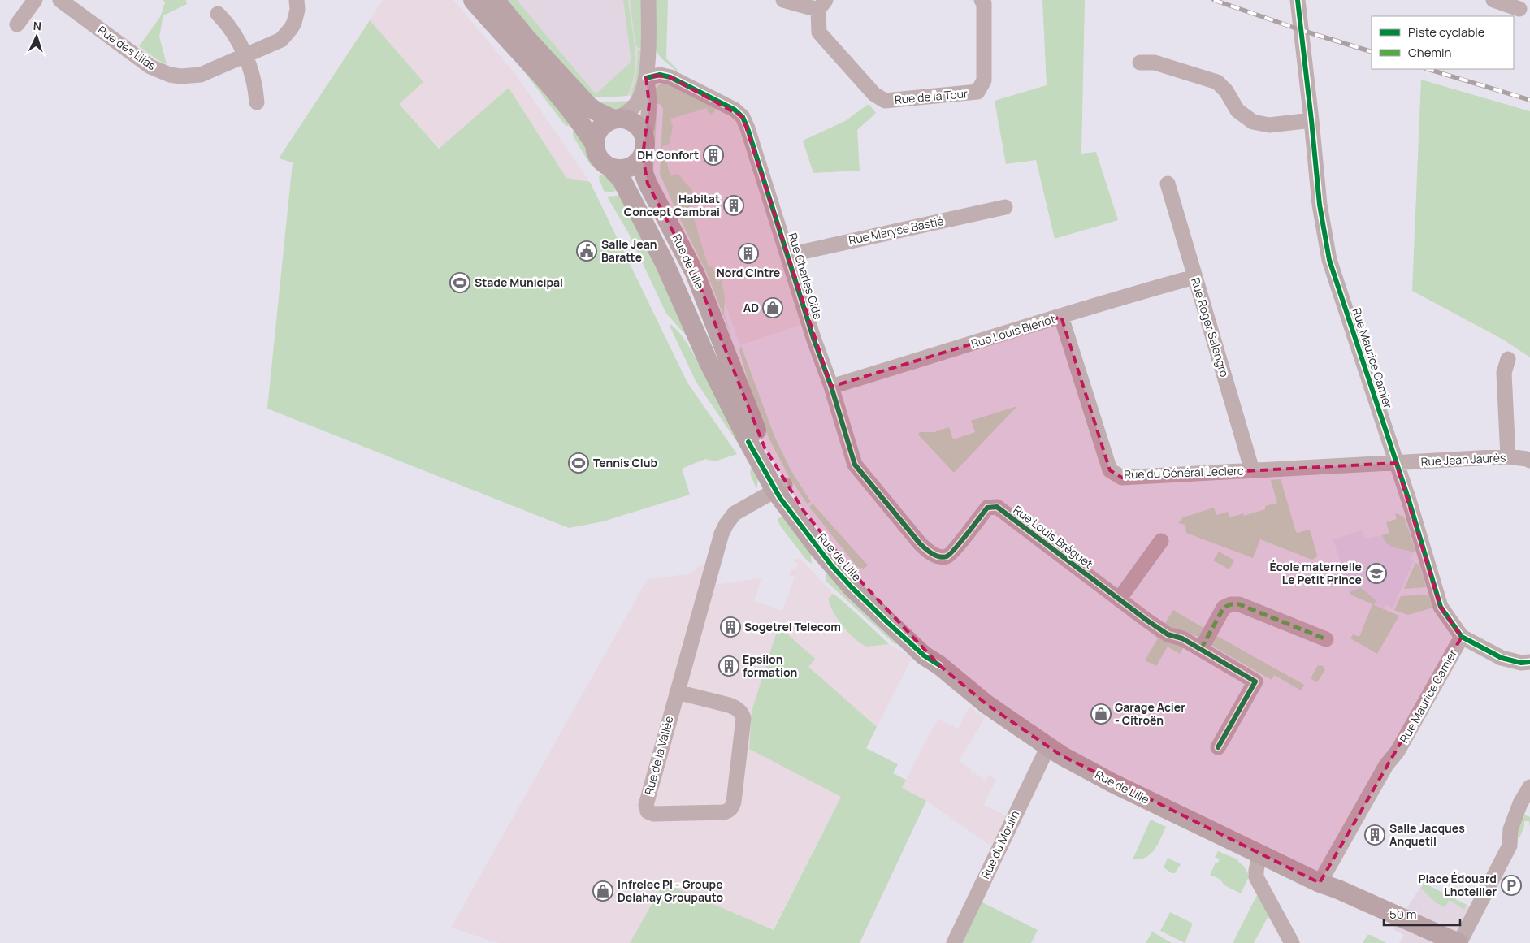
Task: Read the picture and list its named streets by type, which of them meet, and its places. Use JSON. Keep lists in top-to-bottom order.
{
  "streets": {
    "main road": ["Rue de Lille"],
    "street": [
      "Rue des Lilas",
      "Rue de la Tour",
      "Rue Maryse Bastié",
      "Rue Charles Gide",
      "Rue Roger Salengro",
      "Rue Louis Blériot",
      "Rue Maurice Camier",
      "Rue Jean Jaurès",
      "Rue du Général Leclerc",
      "Rue Louis Bréguet",
      "Rue de la Vallée",
      "Rue du Moulin"
    ]
  },
  "crossings": [
    ["Rue Maryse Bastié", "Rue Charles Gide"],
    ["Rue de Lille", "Rue Maurice Camier"],
    ["Rue de Lille", "Rue de la Vallée"],
    ["Rue de Lille", "Rue du Moulin"],
    ["Rue Charles Gide", "Rue Louis Blériot"],
    ["Rue Charles Gide", "Rue Louis Bréguet"],
    ["Rue Roger Salengro", "Rue Louis Blériot"],
    ["Rue Roger Salengro", "Rue du Général Leclerc"],
    ["Rue Louis Blériot", "Rue du Général Leclerc"],
    ["Rue Maurice Camier", "Rue Jean Jaurès"],
    ["Rue Maurice Camier", "Rue du Général Leclerc"],
    ["Rue Jean Jaurès", "Rue du Général Leclerc"]
  ],
  "places": {
    "building": [
      "DH Confort",
      "Habitat Concept Cambrai",
      "Nord Cintre",
      "Sogetrel Telecom",
      "Epsilon formation",
      "Salle Jacques Anquetil"
    ],
    "public building": ["Salle Jean Baratte"],
    "sports": ["Stade Municipal", "Tennis Club"],
    "shop": ["AD", "Garage Acier - Citroën", "Infrelec Pl - Groupe Delahay Groupauto"],
    "school or university": ["École maternelle Le Petit Prince"],
    "parking": ["Place Édouard Lhotellier"]
  },
  "legend": ["Piste cyclable", "Chemin"],
  "scale_bar": "50 m",
  "north": "top"
}
